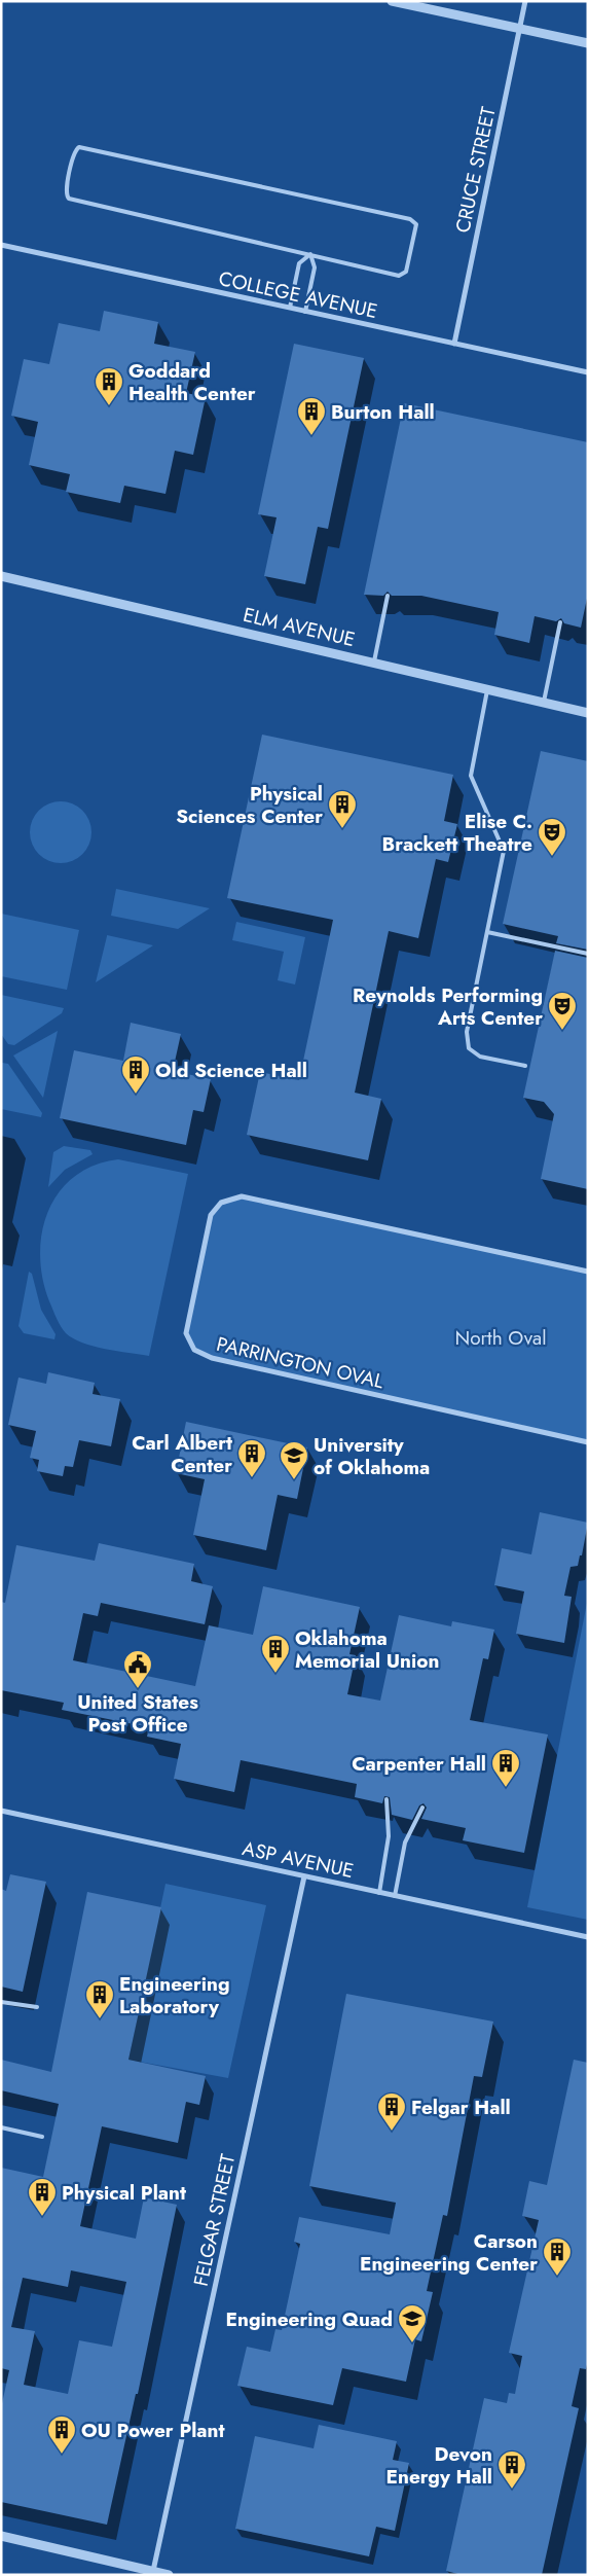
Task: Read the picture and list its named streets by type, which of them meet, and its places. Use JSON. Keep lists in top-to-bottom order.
{
  "streets": {
    "street": [
      "CRUCE STREET",
      "COLLEGE AVENUE",
      "ELM AVENUE",
      "PARRINGTON OVAL",
      "ASP AVENUE",
      "FELGAR STREET"
    ]
  },
  "crossings": [
    ["CRUCE STREET", "COLLEGE AVENUE"],
    ["ASP AVENUE", "FELGAR STREET"]
  ],
  "parks": ["North Oval"],
  "places": {
    "building": [
      "Goddard Health Center",
      "Burton Hall",
      "Physical Sciences Center",
      "Old Science Hall",
      "Carl Albert Center",
      "Oklahoma Memorial Union",
      "Carpenter Hall",
      "Engineering Laboratory",
      "Felgar Hall",
      "Physical Plant",
      "Carson Engineering Center",
      "OU Power Plant",
      "Devon Energy Hall"
    ],
    "theatre": ["Elise C. Brackett Theatre", "Reynolds Performing Arts Center"],
    "school or university": ["University of Oklahoma", "Engineering Quad"],
    "public building": ["United States Post Office"]
  }
}
